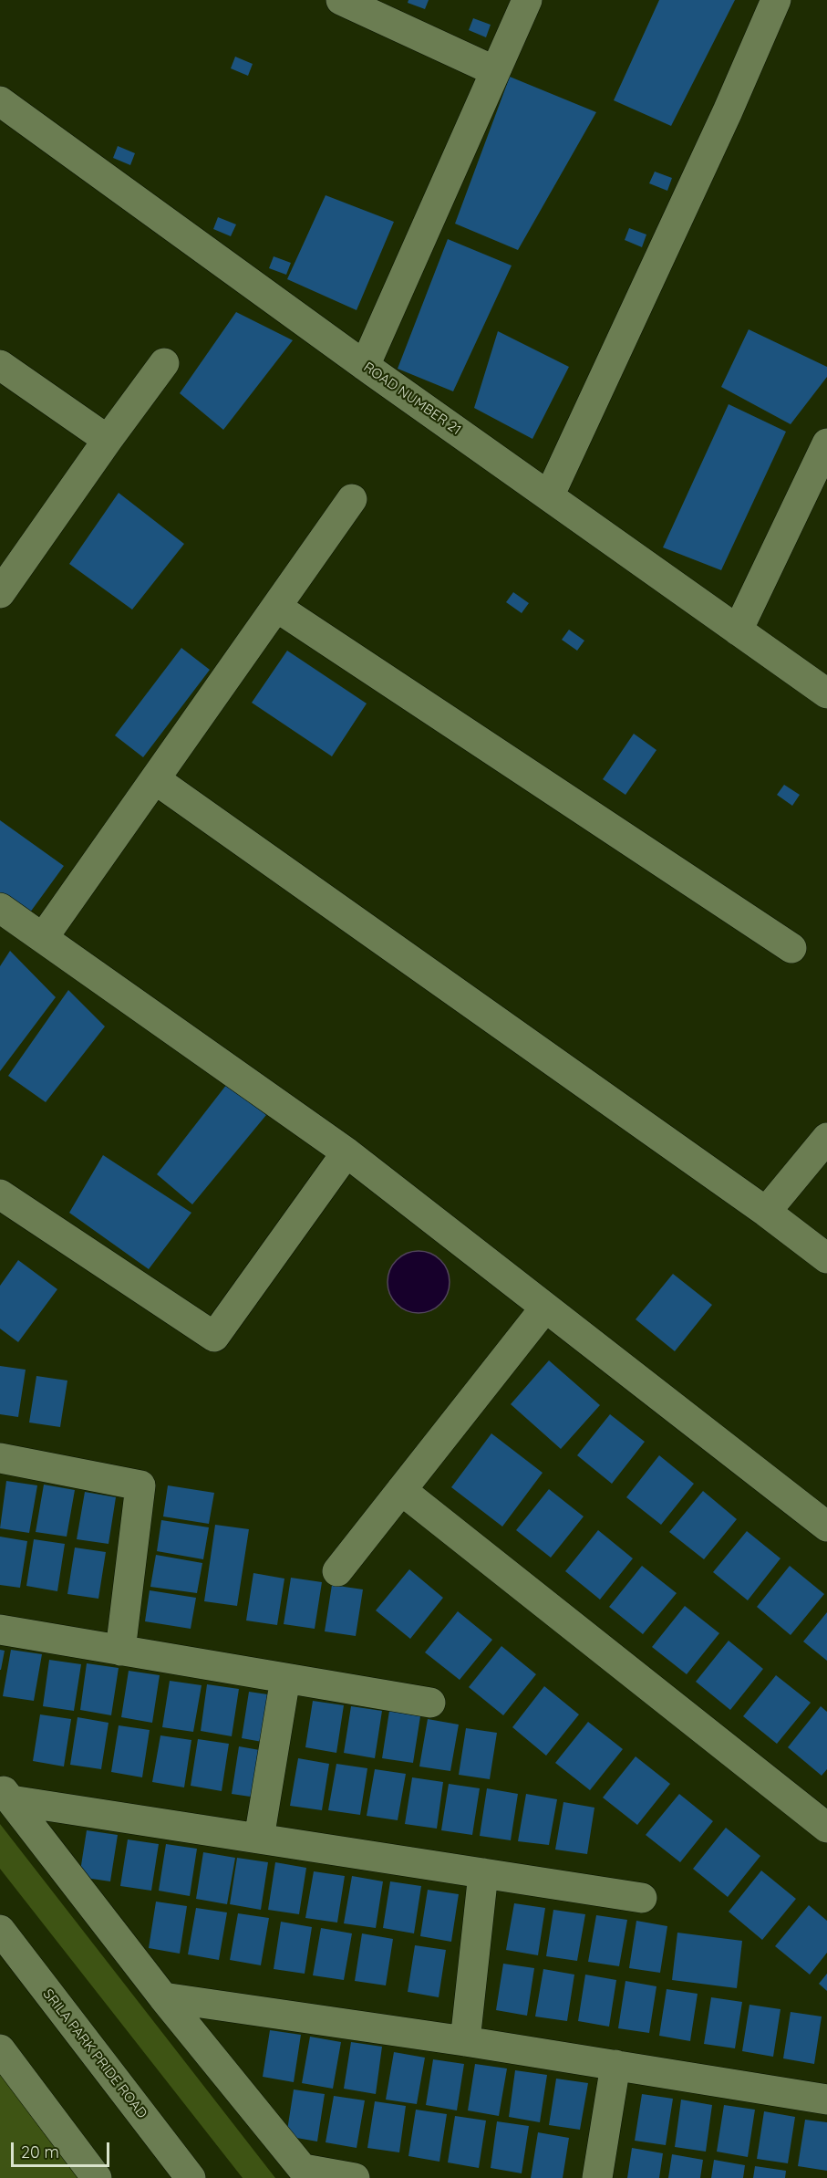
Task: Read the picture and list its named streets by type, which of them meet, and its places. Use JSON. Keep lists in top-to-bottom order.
{
  "streets": {
    "street": ["ROAD NUMBER 21", "SRILA PARK PRIDE ROAD"]
  },
  "scale_bar": "20 m"
}
